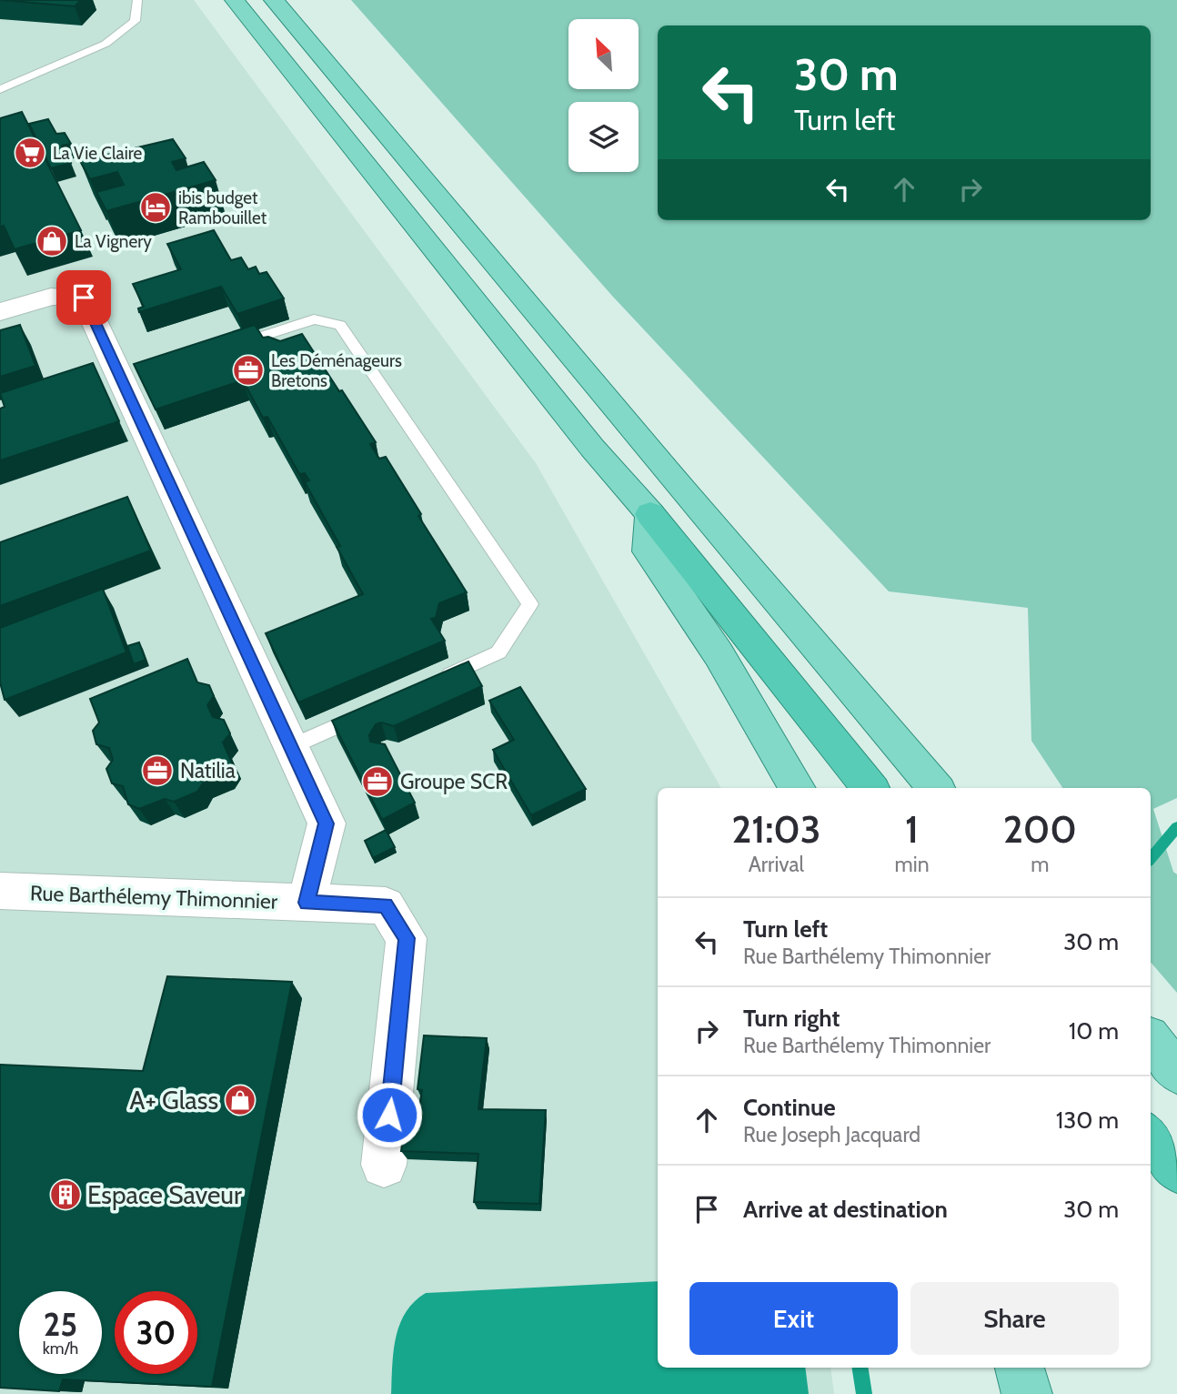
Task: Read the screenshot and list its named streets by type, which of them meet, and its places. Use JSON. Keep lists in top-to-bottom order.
{
  "streets": {
    "street": ["Rue Barthélemy Thimonnier"]
  },
  "places": {
    "supermarket": ["La Vie Claire"],
    "hotel": ["ibis budget Rambouillet"],
    "shop": ["La Vignery", "A+ Glass"],
    "office": ["Les Déménageurs Bretons", "Natilia", "Groupe SCR"],
    "building": ["Espace Saveur"]
  },
  "north": "top left",
  "page": {
    "turn": ["30 m", "Turn left"],
    "eta": [
      "21:03",
      "Arrival",
      "1",
      "min",
      "200",
      "m"
    ],
    "list": [
      {
        "name": "Turn left",
        "note": "Rue Barthélemy Thimonnier",
        "value": "30 m"
      },
      {
        "name": "Turn right",
        "note": "Rue Barthélemy Thimonnier",
        "value": "10 m"
      },
      {
        "name": "Continue",
        "note": "Rue Joseph Jacquard",
        "value": "130 m"
      },
      {
        "name": "Arrive at destination",
        "value": "30 m"
      }
    ],
    "buttons": ["Exit", "Share"],
    "speed": "25 km/h",
    "limit": "30"
  }
}
